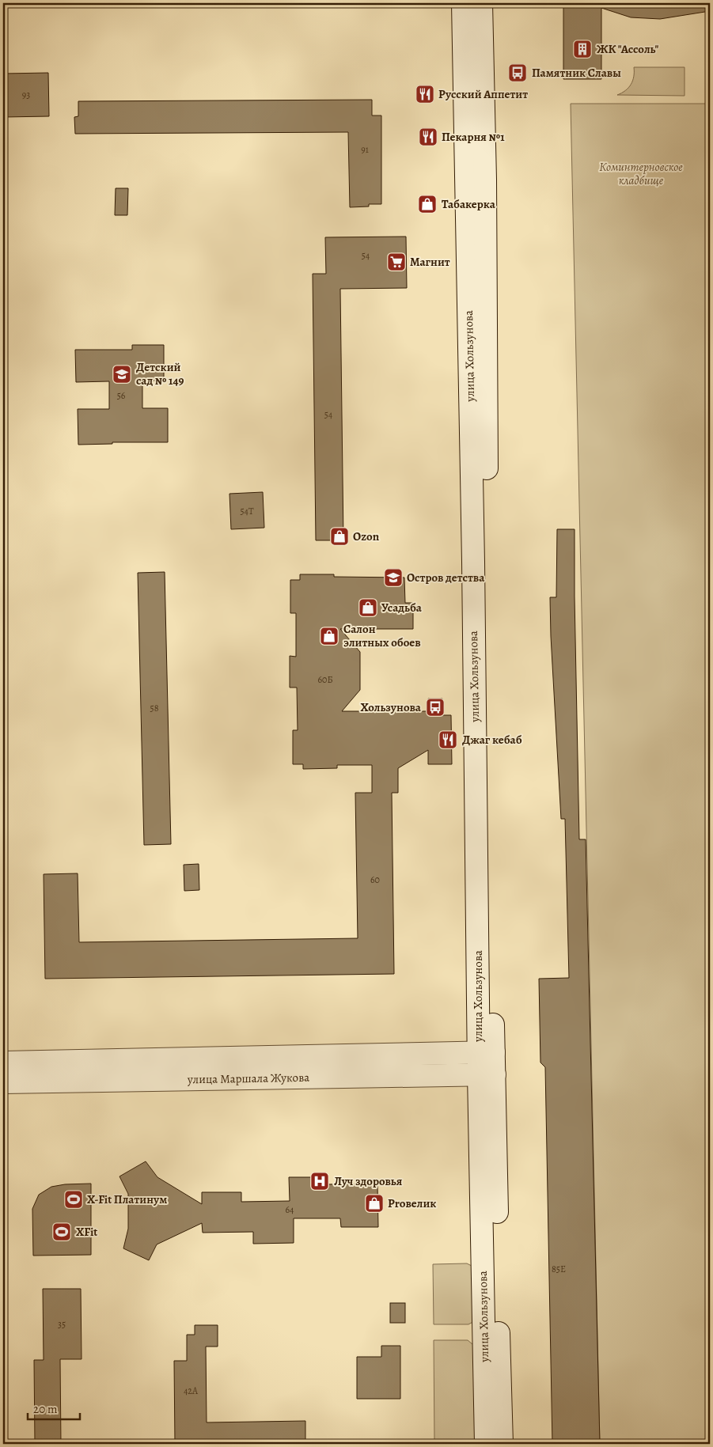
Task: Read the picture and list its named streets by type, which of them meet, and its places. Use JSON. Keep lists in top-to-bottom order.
{
  "streets": {
    "main road": ["улица Хользунова", "улица Маршала Жукова"]
  },
  "crossings": [
    ["улица Хользунова", "улица Маршала Жукова"]
  ],
  "parks": ["Коминтерновское кладбище"],
  "places": {
    "building": ["ЖК \"Ассоль\""],
    "bus stop": ["Памятник Славы", "Хользунова"],
    "restaurant": ["Русский Аппетит", "Пекарня №1", "Джаг кебаб"],
    "shop": [
      "Табакерка",
      "Ozon",
      "Усадьба",
      "Салон элитных обоев",
      "Proвелик"
    ],
    "supermarket": ["Магнит"],
    "school or university": ["Детский сад № 149", "Остров детства"],
    "hospital": ["Луч здоровья"],
    "sports": ["X-Fit Платинум", "XFit"]
  },
  "house_numbers": [
    "93",
    "91",
    "54",
    "56",
    "54",
    "54Т",
    "60Б",
    "58",
    "60",
    "64",
    "85Е",
    "35",
    "42А"
  ],
  "scale_bar": "20 m"
}
